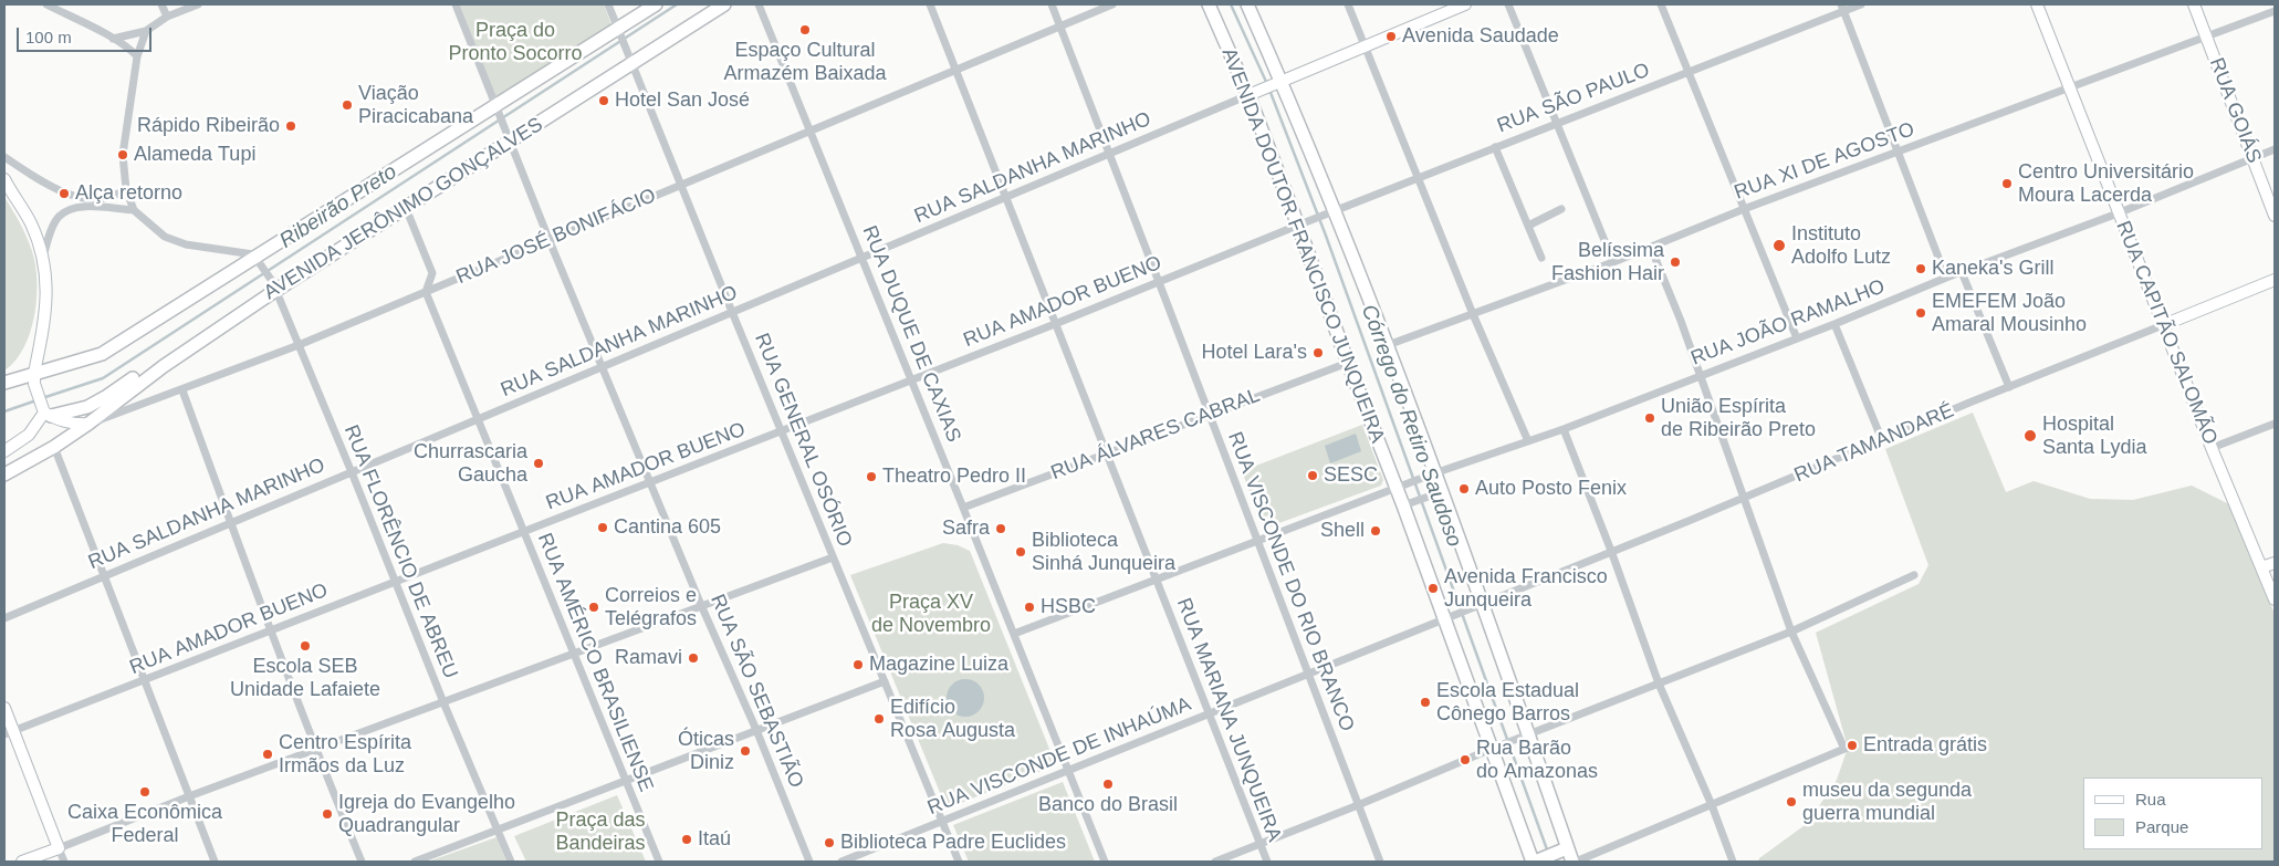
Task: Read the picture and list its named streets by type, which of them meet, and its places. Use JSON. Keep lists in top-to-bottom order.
{
  "streets": {
    "main road": [
      "RUA GOIÁS",
      "AVENIDA JERÔNIMO GONÇALVES",
      "RUA JOSÉ BONIFÁCIO",
      "AVENIDA DOUTOR FRANCISCO JUNQUEIRA",
      "RUA CAPITÃO SALOMÃO",
      "RUA TAMANDARÉ"
    ],
    "street": [
      "RUA SÃO PAULO",
      "RUA XI DE AGOSTO",
      "RUA SALDANHA MARINHO",
      "RUA AMADOR BUENO",
      "RUA JOÃO RAMALHO",
      "RUA DUQUE DE CAXIAS",
      "RUA ÁLVARES CABRAL",
      "RUA GENERAL OSÓRIO",
      "RUA FLORÊNCIO DE ABREU",
      "RUA VISCONDE DO RIO BRANCO",
      "RUA AMÉRICO BRASILIENSE",
      "RUA SÃO SEBASTIÃO",
      "RUA MARIANA JUNQUEIRA",
      "RUA VISCONDE DE INHAÚMA"
    ]
  },
  "crossings": [
    ["RUA SÃO PAULO", "AVENIDA DOUTOR FRANCISCO JUNQUEIRA"],
    ["RUA SÃO PAULO", "RUA AMADOR BUENO"],
    ["RUA GOIÁS", "RUA XI DE AGOSTO"],
    ["RUA GOIÁS", "RUA JOÃO RAMALHO"],
    ["RUA XI DE AGOSTO", "AVENIDA DOUTOR FRANCISCO JUNQUEIRA"],
    ["RUA XI DE AGOSTO", "RUA CAPITÃO SALOMÃO"],
    ["RUA SALDANHA MARINHO", "AVENIDA DOUTOR FRANCISCO JUNQUEIRA"],
    ["RUA SALDANHA MARINHO", "RUA DUQUE DE CAXIAS"],
    ["RUA SALDANHA MARINHO", "RUA GENERAL OSÓRIO"],
    ["RUA SALDANHA MARINHO", "RUA FLORÊNCIO DE ABREU"],
    ["RUA SALDANHA MARINHO", "RUA VISCONDE DO RIO BRANCO"],
    ["RUA SALDANHA MARINHO", "RUA AMÉRICO BRASILIENSE"],
    ["RUA SALDANHA MARINHO", "RUA SÃO SEBASTIÃO"],
    ["RUA SALDANHA MARINHO", "RUA MARIANA JUNQUEIRA"],
    ["AVENIDA JERÔNIMO GONÇALVES", "RUA JOSÉ BONIFÁCIO"],
    ["AVENIDA JERÔNIMO GONÇALVES", "RUA GENERAL OSÓRIO"],
    ["AVENIDA JERÔNIMO GONÇALVES", "RUA FLORÊNCIO DE ABREU"],
    ["AVENIDA JERÔNIMO GONÇALVES", "RUA SÃO SEBASTIÃO"],
    ["RUA JOSÉ BONIFÁCIO", "RUA DUQUE DE CAXIAS"],
    ["RUA JOSÉ BONIFÁCIO", "RUA GENERAL OSÓRIO"],
    ["RUA JOSÉ BONIFÁCIO", "RUA FLORÊNCIO DE ABREU"],
    ["RUA JOSÉ BONIFÁCIO", "RUA VISCONDE DO RIO BRANCO"],
    ["RUA JOSÉ BONIFÁCIO", "RUA AMÉRICO BRASILIENSE"],
    ["RUA JOSÉ BONIFÁCIO", "RUA SÃO SEBASTIÃO"],
    ["RUA JOSÉ BONIFÁCIO", "RUA MARIANA JUNQUEIRA"],
    ["AVENIDA DOUTOR FRANCISCO JUNQUEIRA", "RUA AMADOR BUENO"],
    ["AVENIDA DOUTOR FRANCISCO JUNQUEIRA", "RUA JOÃO RAMALHO"],
    ["AVENIDA DOUTOR FRANCISCO JUNQUEIRA", "RUA ÁLVARES CABRAL"],
    ["AVENIDA DOUTOR FRANCISCO JUNQUEIRA", "RUA TAMANDARÉ"],
    ["AVENIDA DOUTOR FRANCISCO JUNQUEIRA", "RUA VISCONDE DE INHAÚMA"],
    ["RUA AMADOR BUENO", "RUA DUQUE DE CAXIAS"],
    ["RUA AMADOR BUENO", "RUA GENERAL OSÓRIO"],
    ["RUA AMADOR BUENO", "RUA FLORÊNCIO DE ABREU"],
    ["RUA AMADOR BUENO", "RUA VISCONDE DO RIO BRANCO"],
    ["RUA AMADOR BUENO", "RUA AMÉRICO BRASILIENSE"],
    ["RUA AMADOR BUENO", "RUA SÃO SEBASTIÃO"],
    ["RUA AMADOR BUENO", "RUA MARIANA JUNQUEIRA"],
    ["RUA JOÃO RAMALHO", "RUA CAPITÃO SALOMÃO"],
    ["RUA JOÃO RAMALHO", "RUA DUQUE DE CAXIAS"],
    ["RUA JOÃO RAMALHO", "RUA VISCONDE DO RIO BRANCO"],
    ["RUA JOÃO RAMALHO", "RUA MARIANA JUNQUEIRA"],
    ["RUA CAPITÃO SALOMÃO", "RUA TAMANDARÉ"],
    ["RUA DUQUE DE CAXIAS", "RUA ÁLVARES CABRAL"],
    ["RUA DUQUE DE CAXIAS", "RUA VISCONDE DE INHAÚMA"],
    ["RUA ÁLVARES CABRAL", "RUA VISCONDE DO RIO BRANCO"],
    ["RUA ÁLVARES CABRAL", "RUA MARIANA JUNQUEIRA"],
    ["RUA GENERAL OSÓRIO", "RUA VISCONDE DE INHAÚMA"],
    ["RUA TAMANDARÉ", "RUA VISCONDE DE INHAÚMA"],
    ["RUA VISCONDE DO RIO BRANCO", "RUA VISCONDE DE INHAÚMA"],
    ["RUA MARIANA JUNQUEIRA", "RUA VISCONDE DE INHAÚMA"]
  ],
  "water": ["Ribeirão Preto", "Córrego do Retiro Saudoso"],
  "parks": ["Praça do Pronto Socorro", "Praça XV de Novembro", "Praça das Bandeiras"],
  "places": [
    "Espaço Cultural Armazém Baixada",
    "Avenida Saudade",
    "Hotel San José",
    "Viação Piracicabana",
    "Rápido Ribeirão",
    "Alameda Tupi",
    "Centro Universitário Moura Lacerda",
    "Alça retorno",
    "Instituto Adolfo Lutz",
    "Belíssima Fashion Hair",
    "Kaneka's Grill",
    "EMEFEM João Amaral Mousinho",
    "Hotel Lara's",
    "União Espírita de Ribeirão Preto",
    "Hospital Santa Lydia",
    "Churrascaria Gaucha",
    "SESC",
    "Theatro Pedro II",
    "Auto Posto Fenix",
    "Cantina 605",
    "Safra",
    "Shell",
    "Biblioteca Sinhá Junqueira",
    "Avenida Francisco Junqueira",
    "Correios e Telégrafos",
    "HSBC",
    "Escola SEB Unidade Lafaiete",
    "Ramavi",
    "Magazine Luiza",
    "Escola Estadual Cônego Barros",
    "Edifício Rosa Augusta",
    "Entrada grátis",
    "Óticas Diniz",
    "Centro Espírita Irmãos da Luz",
    "Rua Barão do Amazonas",
    "Banco do Brasil",
    "Caixa Econômica Federal",
    "museu da segunda guerra mundial",
    "Igreja do Evangelho Quadrangular",
    "Itaú",
    "Biblioteca Padre Euclides"
  ],
  "legend": ["Rua", "Parque"],
  "scale_bar": "100 m"
}
